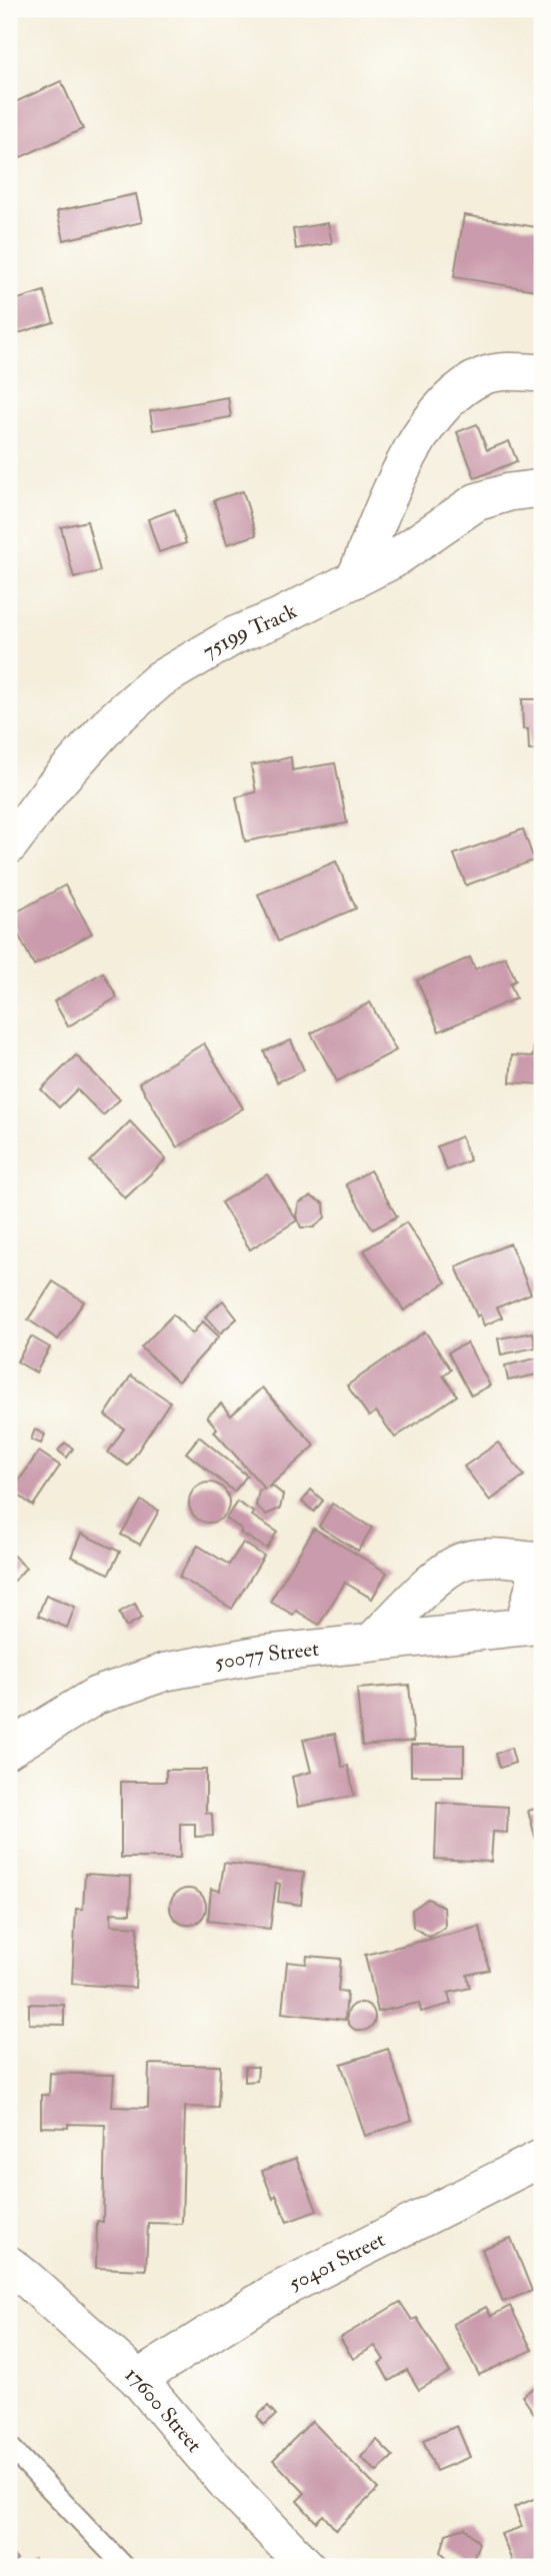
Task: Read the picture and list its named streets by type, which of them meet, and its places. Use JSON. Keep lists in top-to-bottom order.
{
  "streets": {
    "street": [
      "75199 Track",
      "50077 Street",
      "50401 Street",
      "17600 Street"
    ]
  },
  "crossings": [
    ["50401 Street", "17600 Street"]
  ]
}
